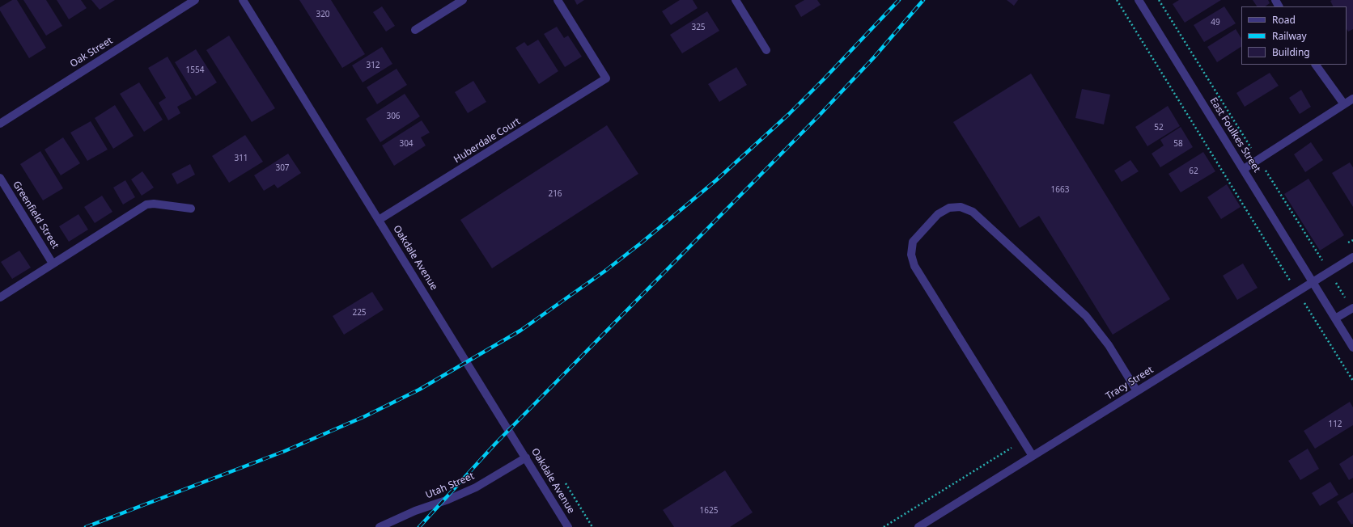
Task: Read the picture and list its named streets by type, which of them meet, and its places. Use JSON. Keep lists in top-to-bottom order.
{
  "streets": {
    "street": [
      "Oak Street",
      "East Foulkes Street",
      "Huberdale Court",
      "Greenfield Street",
      "Oakdale Avenue",
      "Tracy Street",
      "Utah Street"
    ]
  },
  "crossings": [
    ["East Foulkes Street", "Tracy Street"],
    ["Huberdale Court", "Oakdale Avenue"],
    ["Oakdale Avenue", "Utah Street"]
  ],
  "house_numbers": [
    "320",
    "49",
    "325",
    "312",
    "1554",
    "306",
    "52",
    "304",
    "58",
    "311",
    "307",
    "62",
    "1663",
    "216",
    "225",
    "112",
    "1625"
  ],
  "legend": ["Road", "Railway", "Building"]
}
